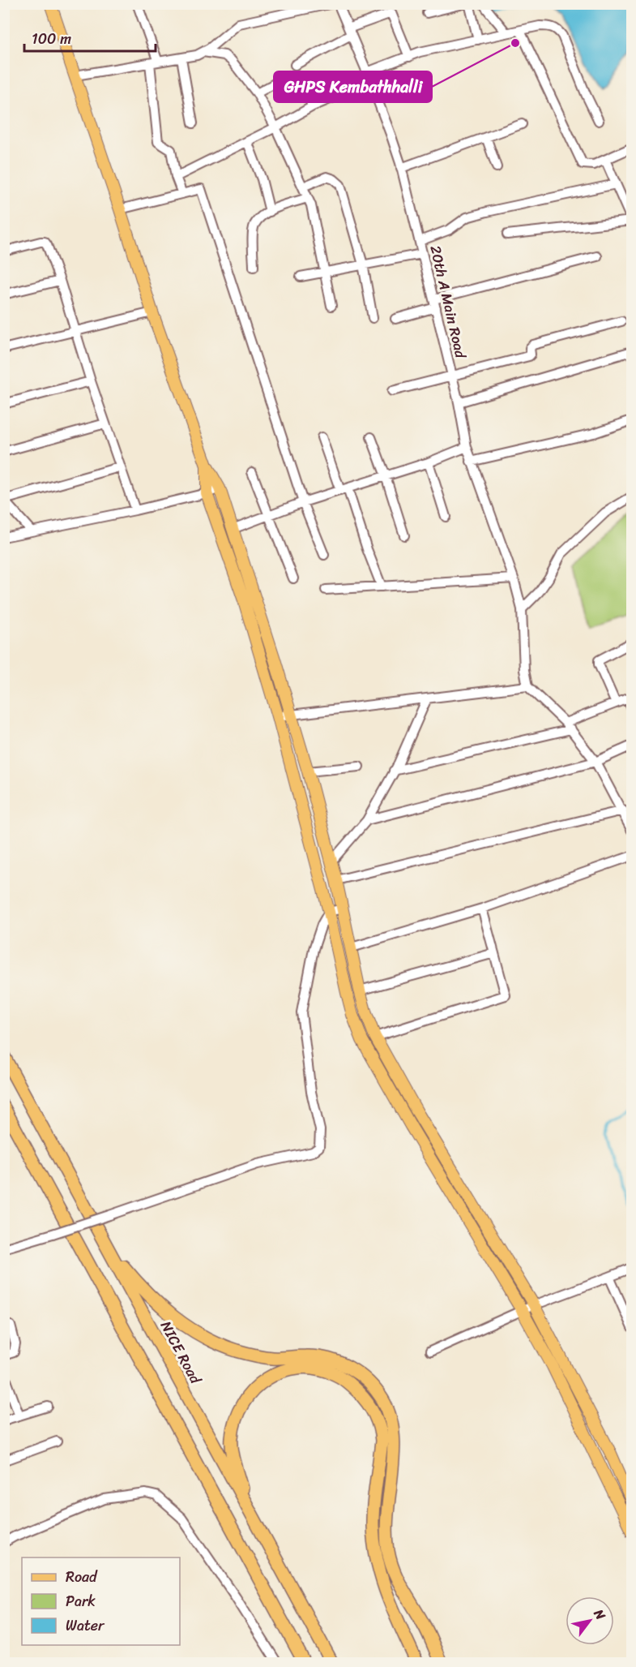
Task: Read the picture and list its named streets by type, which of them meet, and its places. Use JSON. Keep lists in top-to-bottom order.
{
  "streets": {
    "highway": ["NICE Road"],
    "street": ["20th A Main Road"]
  },
  "places": ["GHPS Kembathhalli"],
  "legend": ["Road", "Park", "Water"],
  "scale_bar": "100 m",
  "north": "top right"
}
